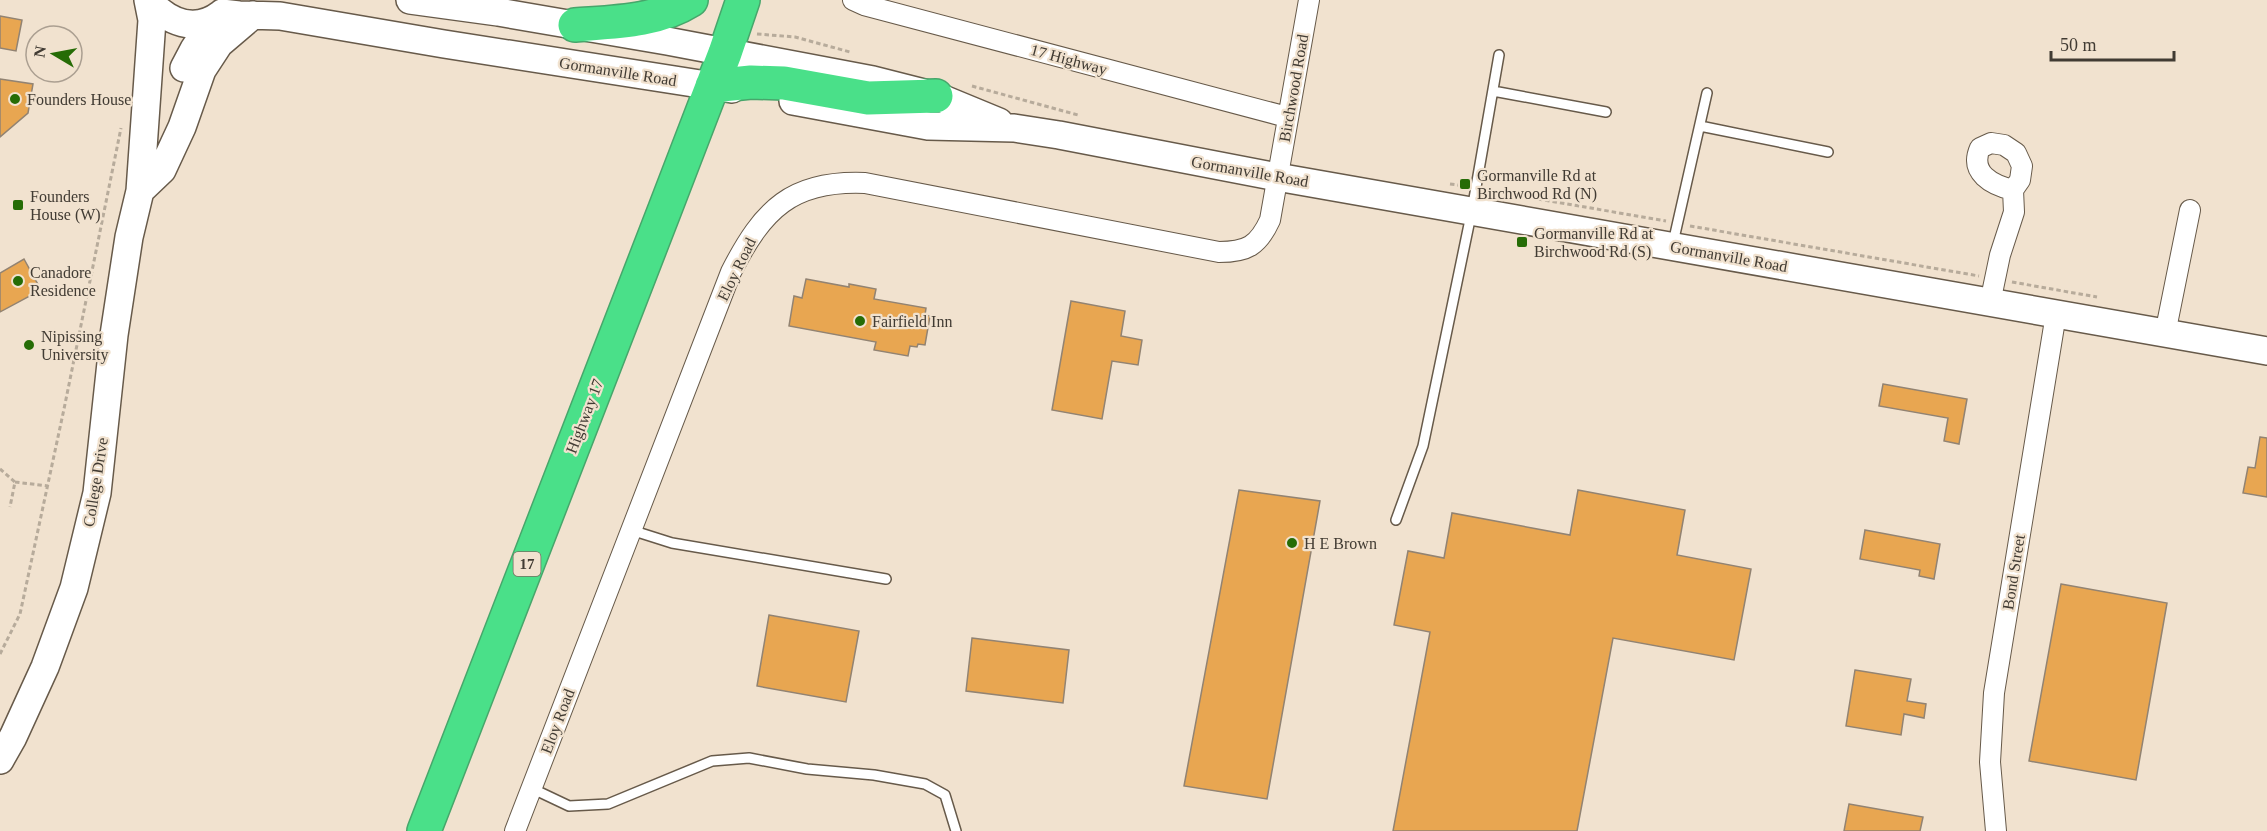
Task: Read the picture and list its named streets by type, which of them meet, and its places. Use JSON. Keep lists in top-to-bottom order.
{
  "streets": {
    "highway": ["Highway 17", "17"],
    "street": [
      "17 Highway",
      "Gormanville Road",
      "Birchwood Road",
      "Eloy Road",
      "College Drive",
      "Bond Street"
    ]
  },
  "crossings": [
    ["17 Highway", "Birchwood Road"],
    ["Gormanville Road", "Birchwood Road"],
    ["Gormanville Road", "Eloy Road"],
    ["Gormanville Road", "Highway 17"],
    ["Gormanville Road", "College Drive"],
    ["Gormanville Road", "Bond Street"],
    ["Birchwood Road", "Eloy Road"]
  ],
  "places": {
    "other": [
      "Founders House",
      "Canadore Residence",
      "Fairfield Inn",
      "Nipissing University",
      "H E Brown"
    ],
    "transit": ["Gormanville Rd at Birchwood Rd (N)", "Founders House (W)", "Gormanville Rd at Birchwood Rd (S)"]
  },
  "scale_bar": "50 m",
  "north": "left"
}
